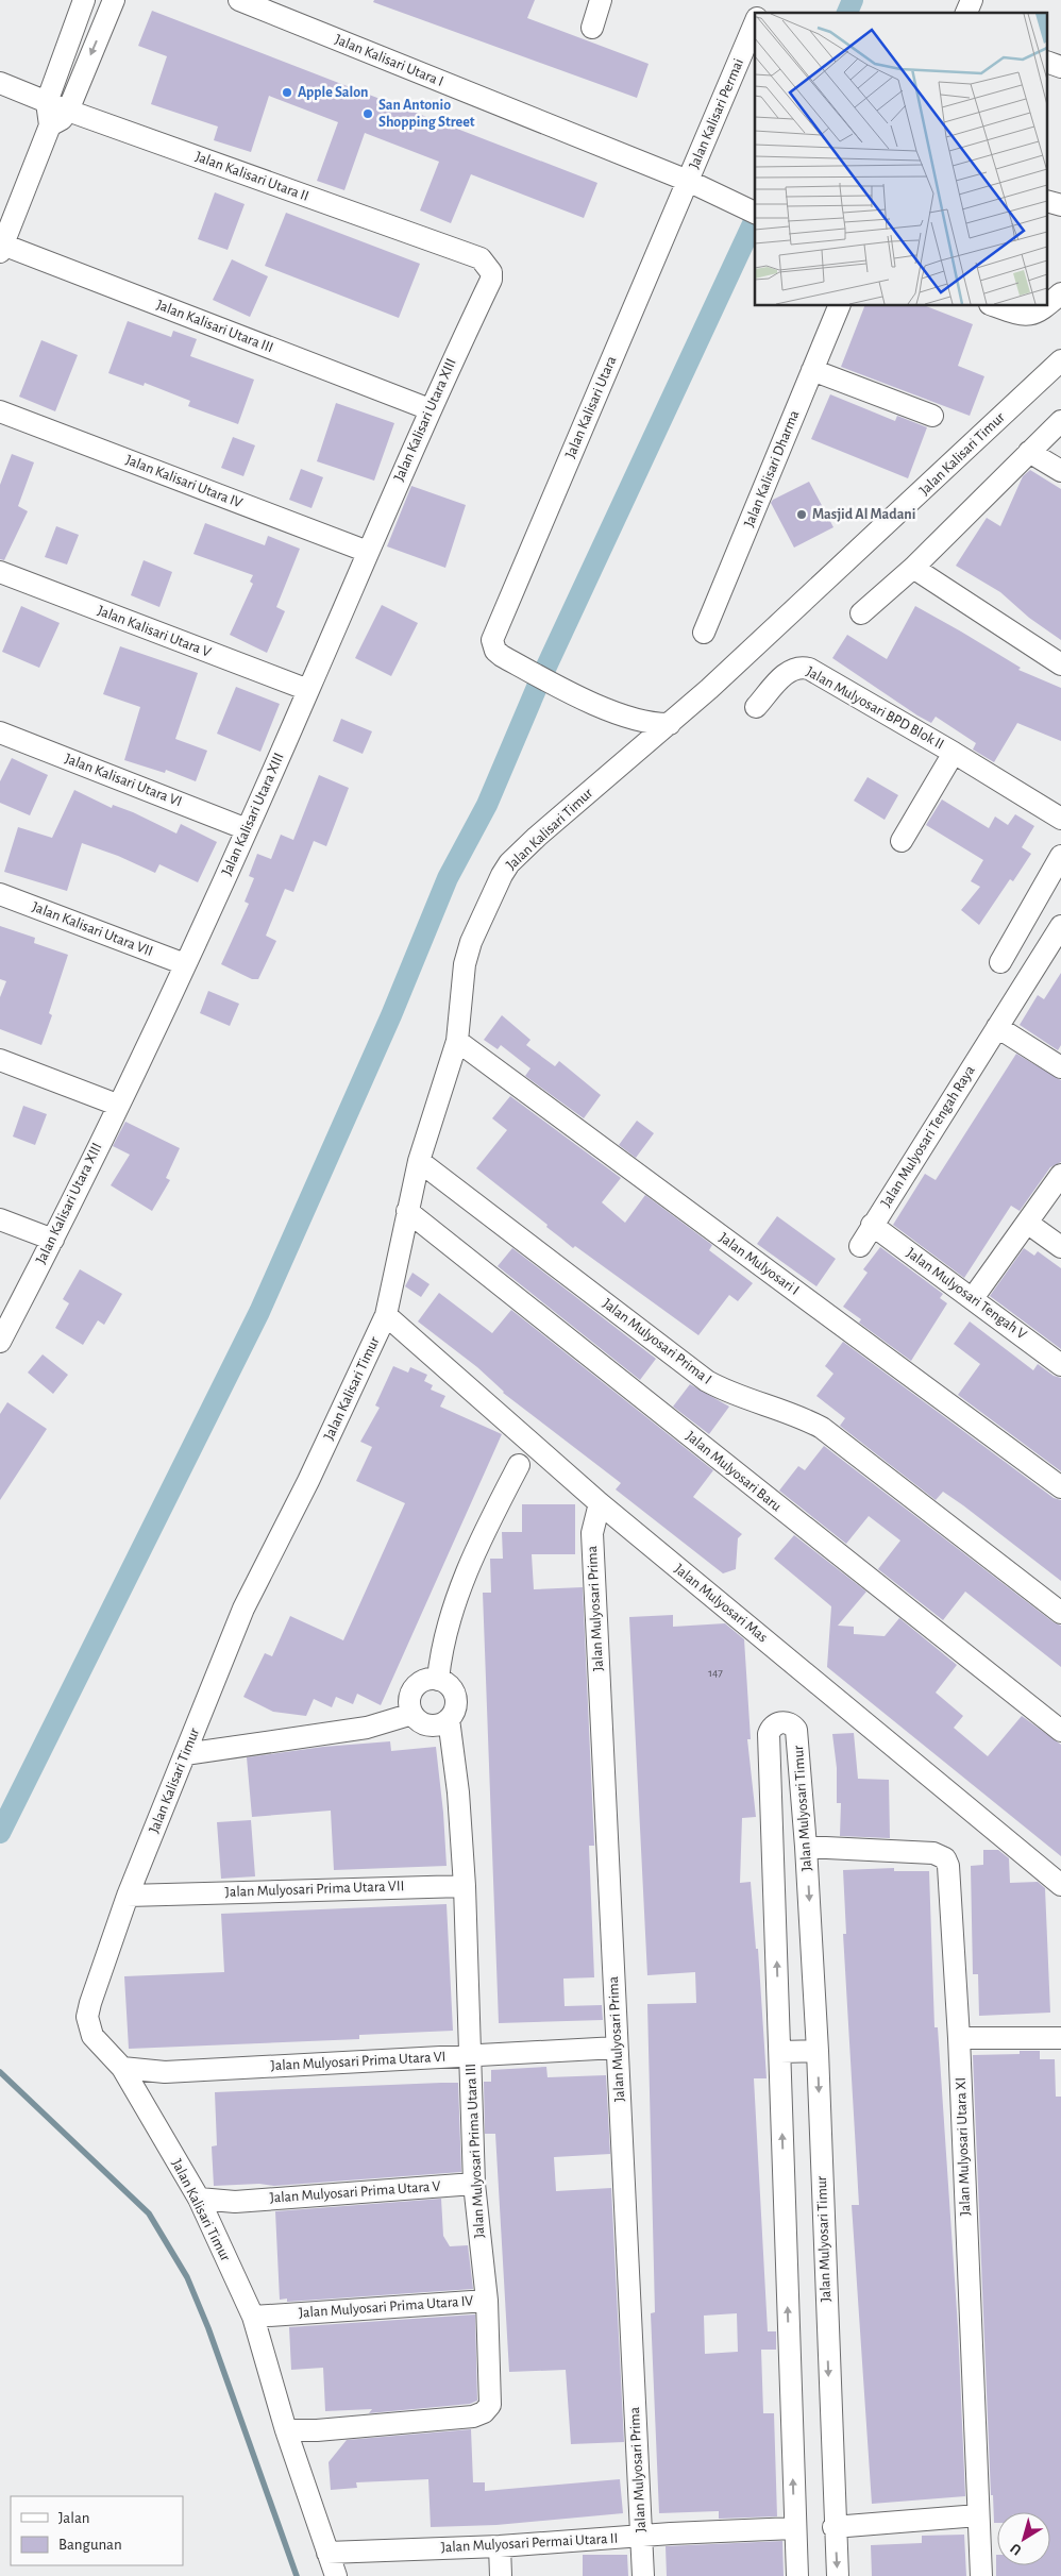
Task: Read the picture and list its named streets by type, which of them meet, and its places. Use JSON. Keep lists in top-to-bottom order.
{
  "streets": {
    "street": [
      "Jalan Kalisari Utara I",
      "Jalan Kalisari Permai",
      "Jalan Kalisari Utara II",
      "Jalan Kalisari Utara III",
      "Jalan Kalisari Utara",
      "Jalan Kalisari Utara XIII",
      "Jalan Kalisari Timur",
      "Jalan Kalisari Dharma",
      "Jalan Kalisari Utara IV",
      "Jalan Kalisari Utara V",
      "Jalan Mulyosari BPD Blok II",
      "Jalan Kalisari Utara VI",
      "Jalan Kalisari Utara VII",
      "Jalan Mulyosari Tengah Raya",
      "Jalan Mulyosari I",
      "Jalan Mulyosari Tengah V",
      "Jalan Mulyosari Prima I",
      "Jalan Mulyosari Baru",
      "Jalan Mulyosari Mas",
      "Jalan Mulyosari Prima",
      "Jalan Mulyosari Timur",
      "Jalan Mulyosari Prima Utara VII",
      "Jalan Mulyosari Prima Utara VI",
      "Jalan Mulyosari Utara XI",
      "Jalan Mulyosari Prima Utara III",
      "Jalan Mulyosari Prima Utara V",
      "Jalan Mulyosari Prima Utara IV",
      "Jalan Mulyosari Permai Utara II"
    ]
  },
  "crossings": [
    ["Jalan Kalisari Utara I", "Jalan Kalisari Permai"],
    ["Jalan Kalisari Utara I", "Jalan Kalisari Utara"],
    ["Jalan Kalisari Permai", "Jalan Kalisari Utara"],
    ["Jalan Kalisari Utara II", "Jalan Kalisari Utara XIII"],
    ["Jalan Kalisari Utara III", "Jalan Kalisari Utara XIII"],
    ["Jalan Kalisari Utara", "Jalan Kalisari Timur"],
    ["Jalan Kalisari Utara XIII", "Jalan Kalisari Utara IV"],
    ["Jalan Kalisari Utara XIII", "Jalan Kalisari Utara V"],
    ["Jalan Kalisari Utara XIII", "Jalan Kalisari Utara VI"],
    ["Jalan Kalisari Utara XIII", "Jalan Kalisari Utara VII"],
    ["Jalan Kalisari Timur", "Jalan Mulyosari I"],
    ["Jalan Kalisari Timur", "Jalan Mulyosari Prima I"],
    ["Jalan Kalisari Timur", "Jalan Mulyosari Baru"],
    ["Jalan Kalisari Timur", "Jalan Mulyosari Mas"],
    ["Jalan Kalisari Timur", "Jalan Mulyosari Prima Utara VII"],
    ["Jalan Kalisari Timur", "Jalan Mulyosari Prima Utara VI"],
    ["Jalan Kalisari Timur", "Jalan Mulyosari Prima Utara III"],
    ["Jalan Kalisari Timur", "Jalan Mulyosari Prima Utara V"],
    ["Jalan Kalisari Timur", "Jalan Mulyosari Prima Utara IV"],
    ["Jalan Kalisari Timur", "Jalan Mulyosari Permai Utara II"],
    ["Jalan Mulyosari Tengah Raya", "Jalan Mulyosari Tengah V"],
    ["Jalan Mulyosari Mas", "Jalan Mulyosari Prima"],
    ["Jalan Mulyosari Prima", "Jalan Mulyosari Prima Utara VI"],
    ["Jalan Mulyosari Prima", "Jalan Mulyosari Permai Utara II"],
    ["Jalan Mulyosari Timur", "Jalan Mulyosari Utara XI"],
    ["Jalan Mulyosari Timur", "Jalan Mulyosari Permai Utara II"],
    ["Jalan Mulyosari Prima Utara VII", "Jalan Mulyosari Prima Utara III"],
    ["Jalan Mulyosari Prima Utara VI", "Jalan Mulyosari Prima Utara III"],
    ["Jalan Mulyosari Prima Utara III", "Jalan Mulyosari Prima Utara V"],
    ["Jalan Mulyosari Prima Utara III", "Jalan Mulyosari Prima Utara IV"]
  ],
  "places": ["Apple Salon", "San Antonio Shopping Street", "Masjid Al Madani"],
  "house_numbers": ["147"],
  "legend": ["Jalan", "Bangunan"],
  "north": "bottom left"
}
